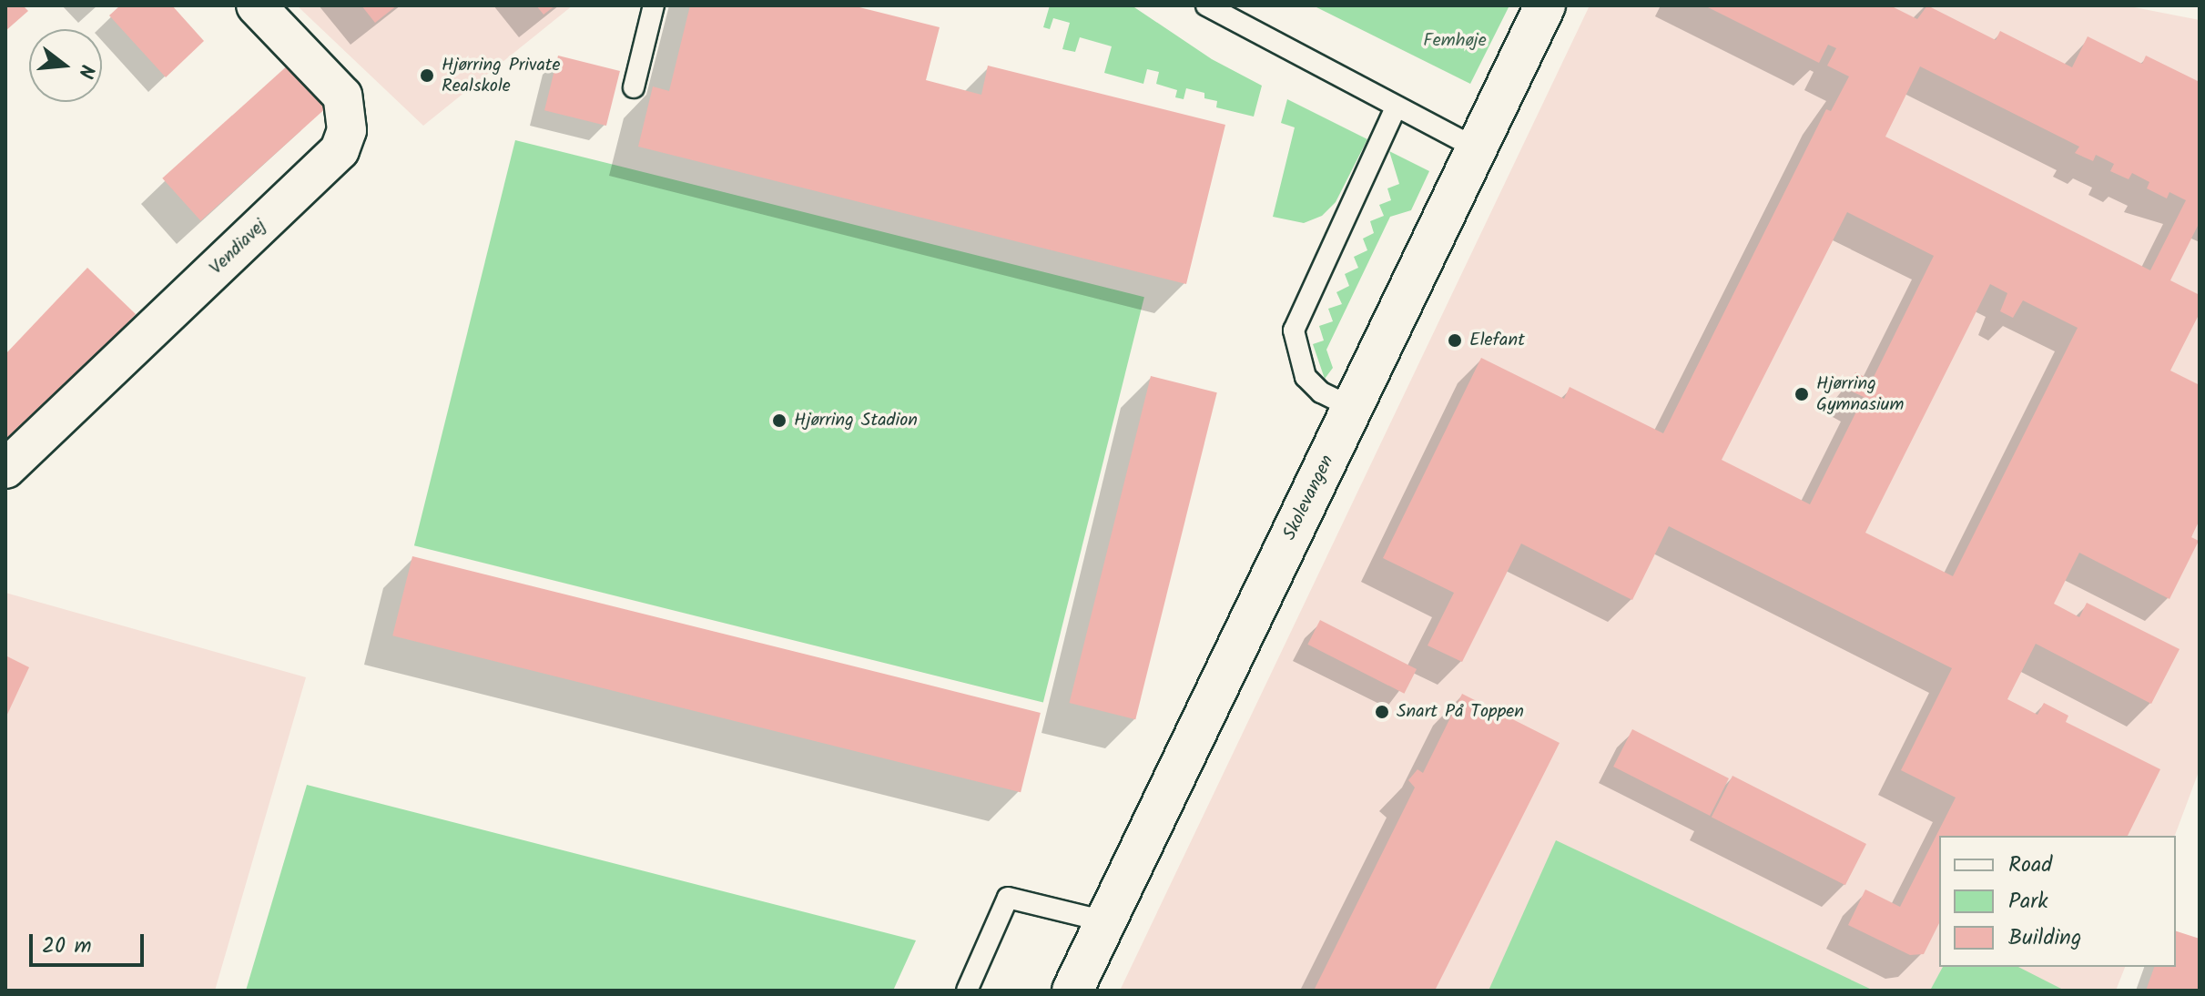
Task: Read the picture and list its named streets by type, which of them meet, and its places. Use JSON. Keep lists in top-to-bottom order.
{
  "streets": {
    "street": ["Vendiavej", "Skolevangen"]
  },
  "parks": ["Femhøje"],
  "places": [
    "Hjørring Private Realskole",
    "Elefant",
    "Hjørring Gymnasium",
    "Hjørring Stadion",
    "Snart På Toppen"
  ],
  "legend": ["Road", "Park", "Building"],
  "scale_bar": "20 m",
  "north": "right"
}
